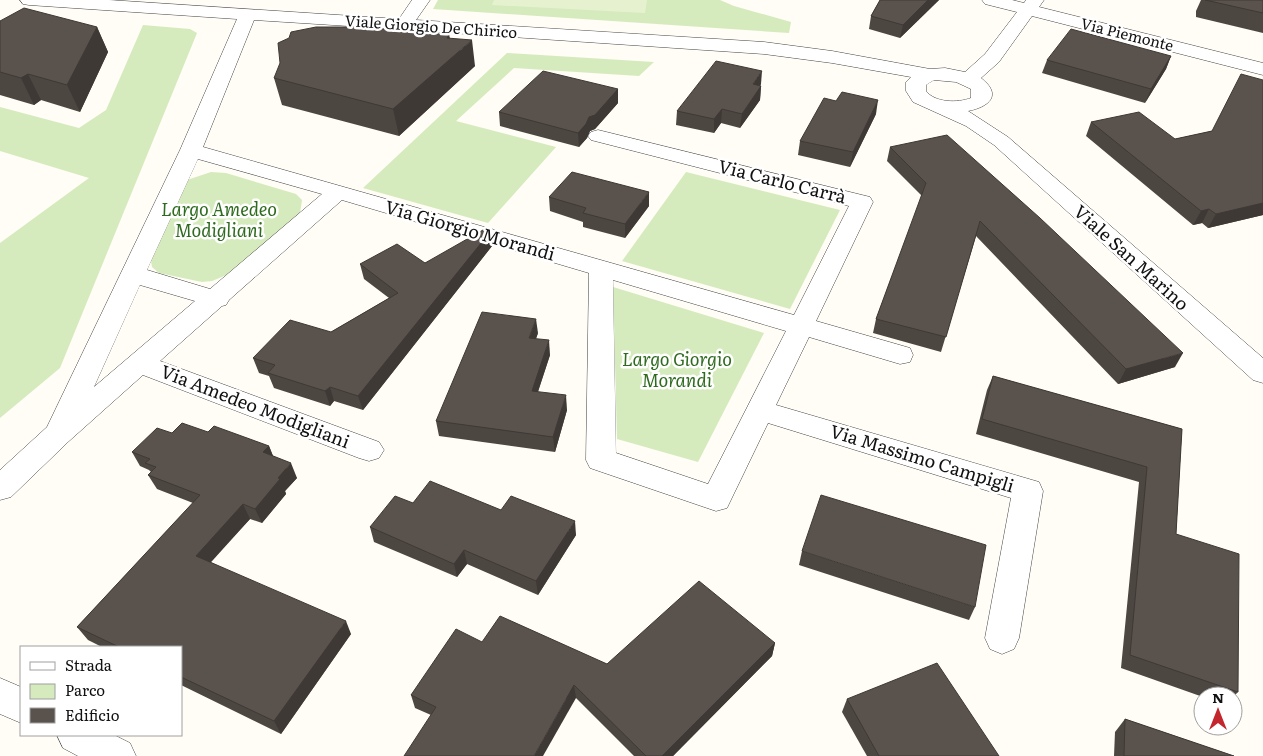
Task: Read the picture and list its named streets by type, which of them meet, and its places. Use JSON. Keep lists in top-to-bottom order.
{
  "streets": {
    "street": [
      "Viale Giorgio De Chirico",
      "Via Piemonte",
      "Via Carlo Carrà",
      "Via Giorgio Morandi",
      "Viale San Marino",
      "Via Amedeo Modigliani",
      "Via Massimo Campigli"
    ]
  },
  "crossings": [
    ["Viale Giorgio De Chirico", "Viale San Marino"]
  ],
  "parks": ["Largo Amedeo Modigliani", "Largo Giorgio Morandi"],
  "legend": ["Strada", "Parco", "Edificio"],
  "north": "top"
}
